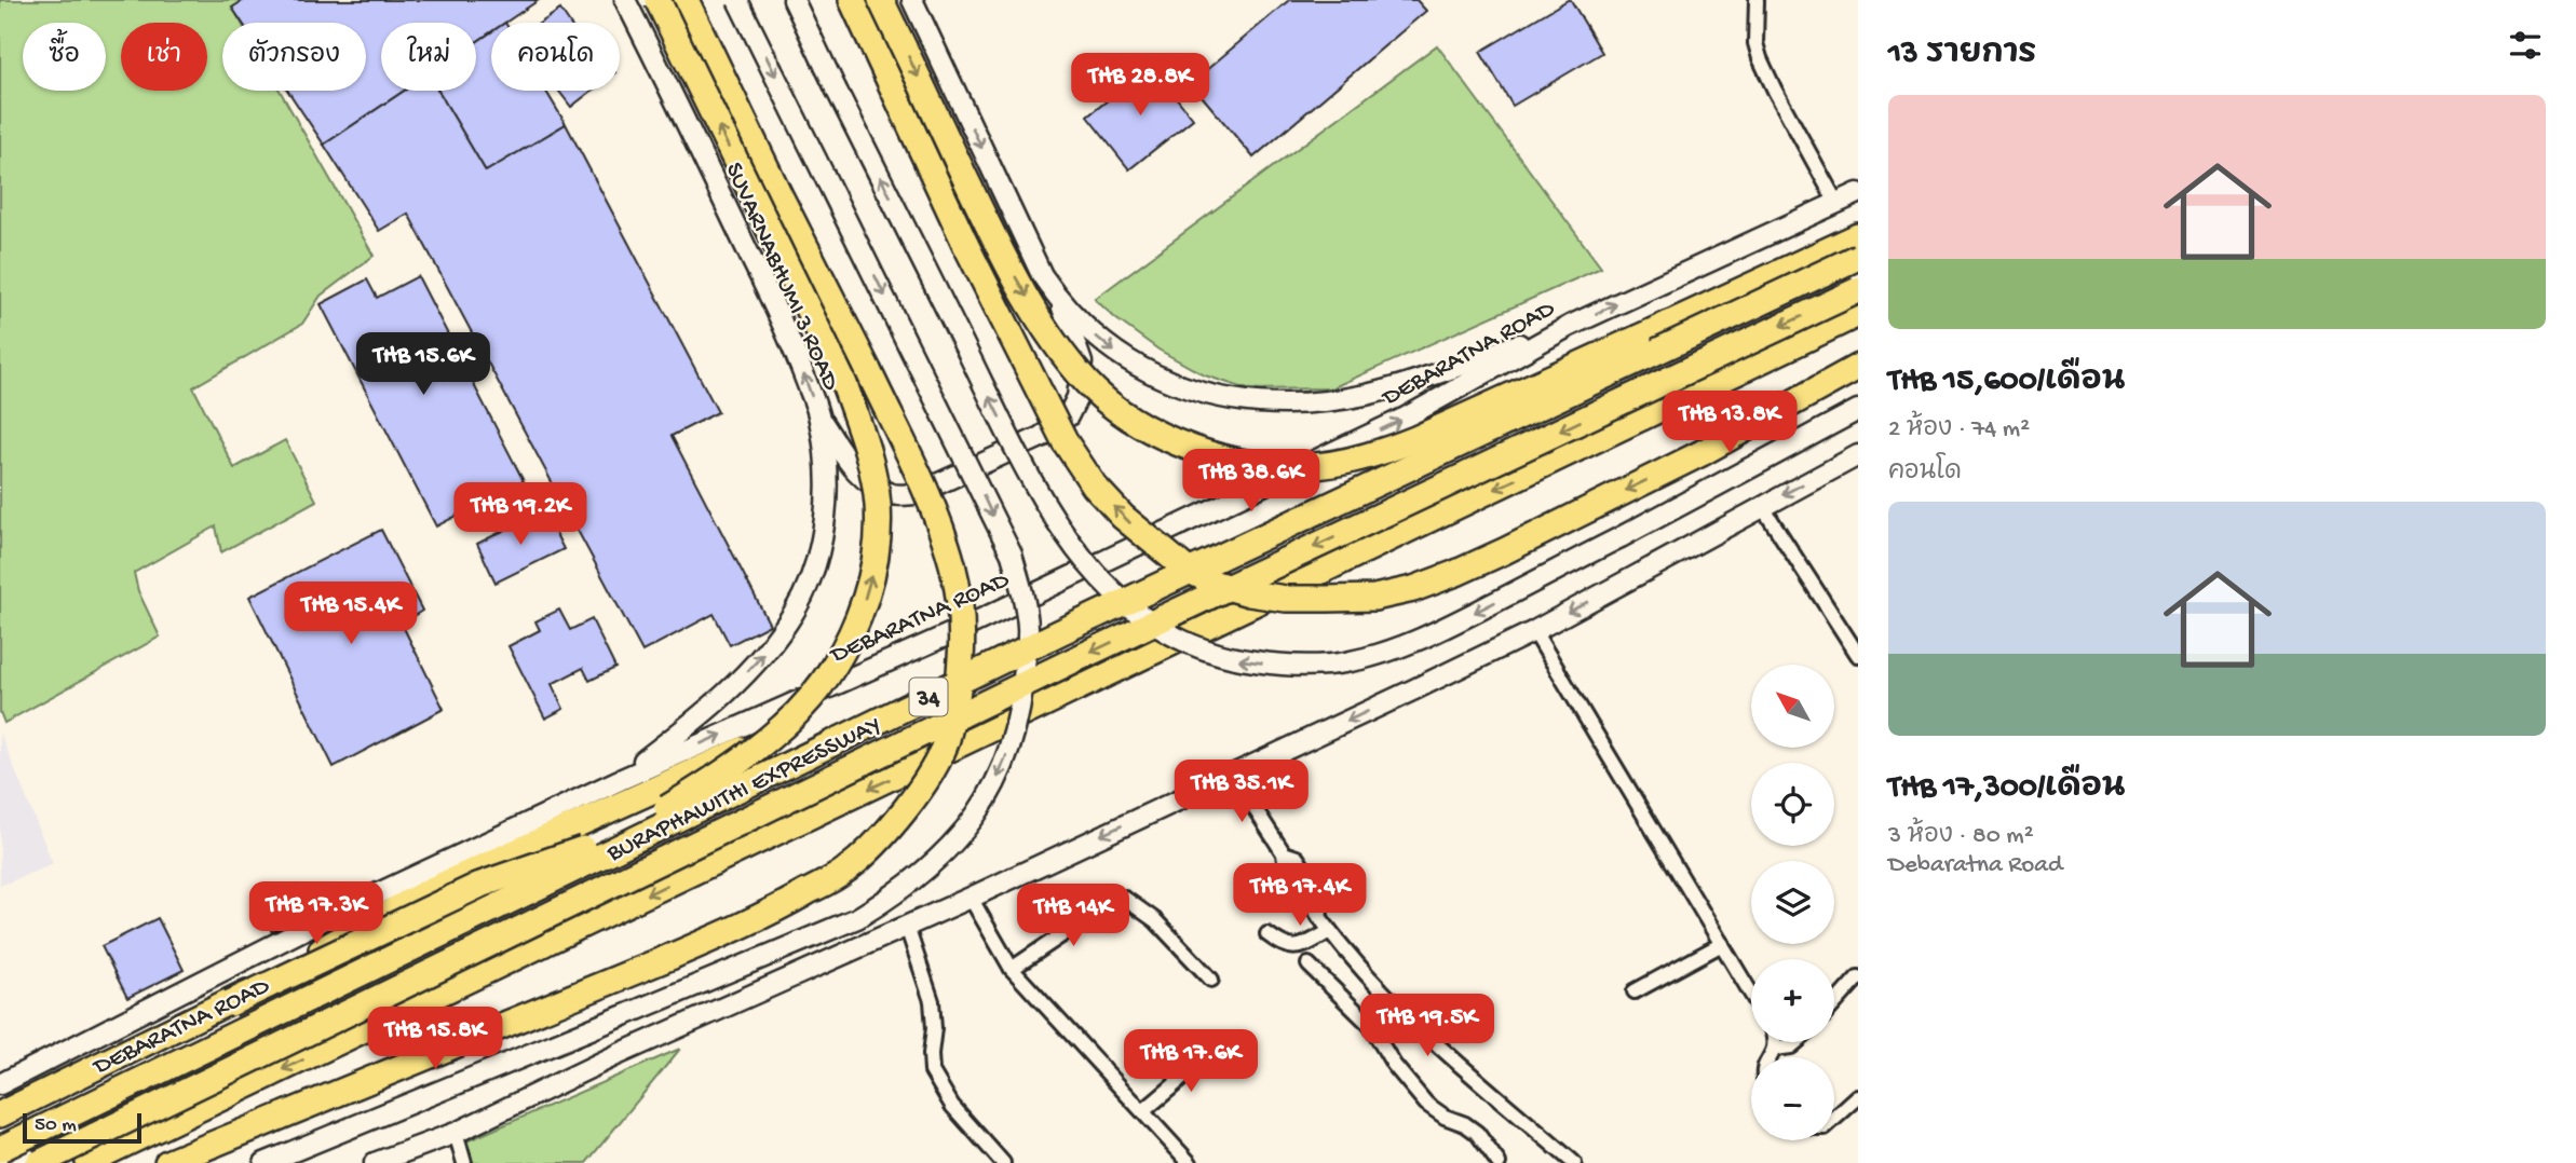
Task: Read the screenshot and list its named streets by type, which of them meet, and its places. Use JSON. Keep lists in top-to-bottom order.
{
  "streets": {
    "highway": ["DEBARATNA ROAD", "34", "BURAPHAWITHI EXPRESSWAY"],
    "main road": ["SUVARNABHUMI 3 ROAD"]
  },
  "crossings": [
    ["SUVARNABHUMI 3 ROAD", "DEBARATNA ROAD"],
    ["DEBARATNA ROAD", "BURAPHAWITHI EXPRESSWAY"]
  ],
  "one_way": ["SUVARNABHUMI 3 ROAD"],
  "scale_bar": "50 m",
  "north": "top left",
  "page": {
    "heading": "13 รายการ",
    "chip": [
      "ซื้อ",
      "เช่า",
      "ตัวกรอง",
      "ใหม่",
      "คอนโด"
    ],
    "price": [
      "THB 28.8K",
      "THB 15.6K",
      "THB 13.8K",
      "THB 38.6K",
      "THB 19.2K",
      "THB 15.4K",
      "THB 35.1K",
      "THB 17.4K",
      "THB 17.3K",
      "THB 14K",
      "THB 19.5K",
      "THB 15.8K",
      "THB 17.6K"
    ],
    "list": [
      {
        "name": "THB 15,600/เดือน",
        "note": "2 ห้อง · 74 m² · คอนโด"
      },
      {
        "name": "THB 17,300/เดือน",
        "note": "3 ห้อง · 80 m² · Debaratna Road"
      }
    ],
    "map_buttons": ["+", "−"],
    "scale": "50 m"
  }
}
